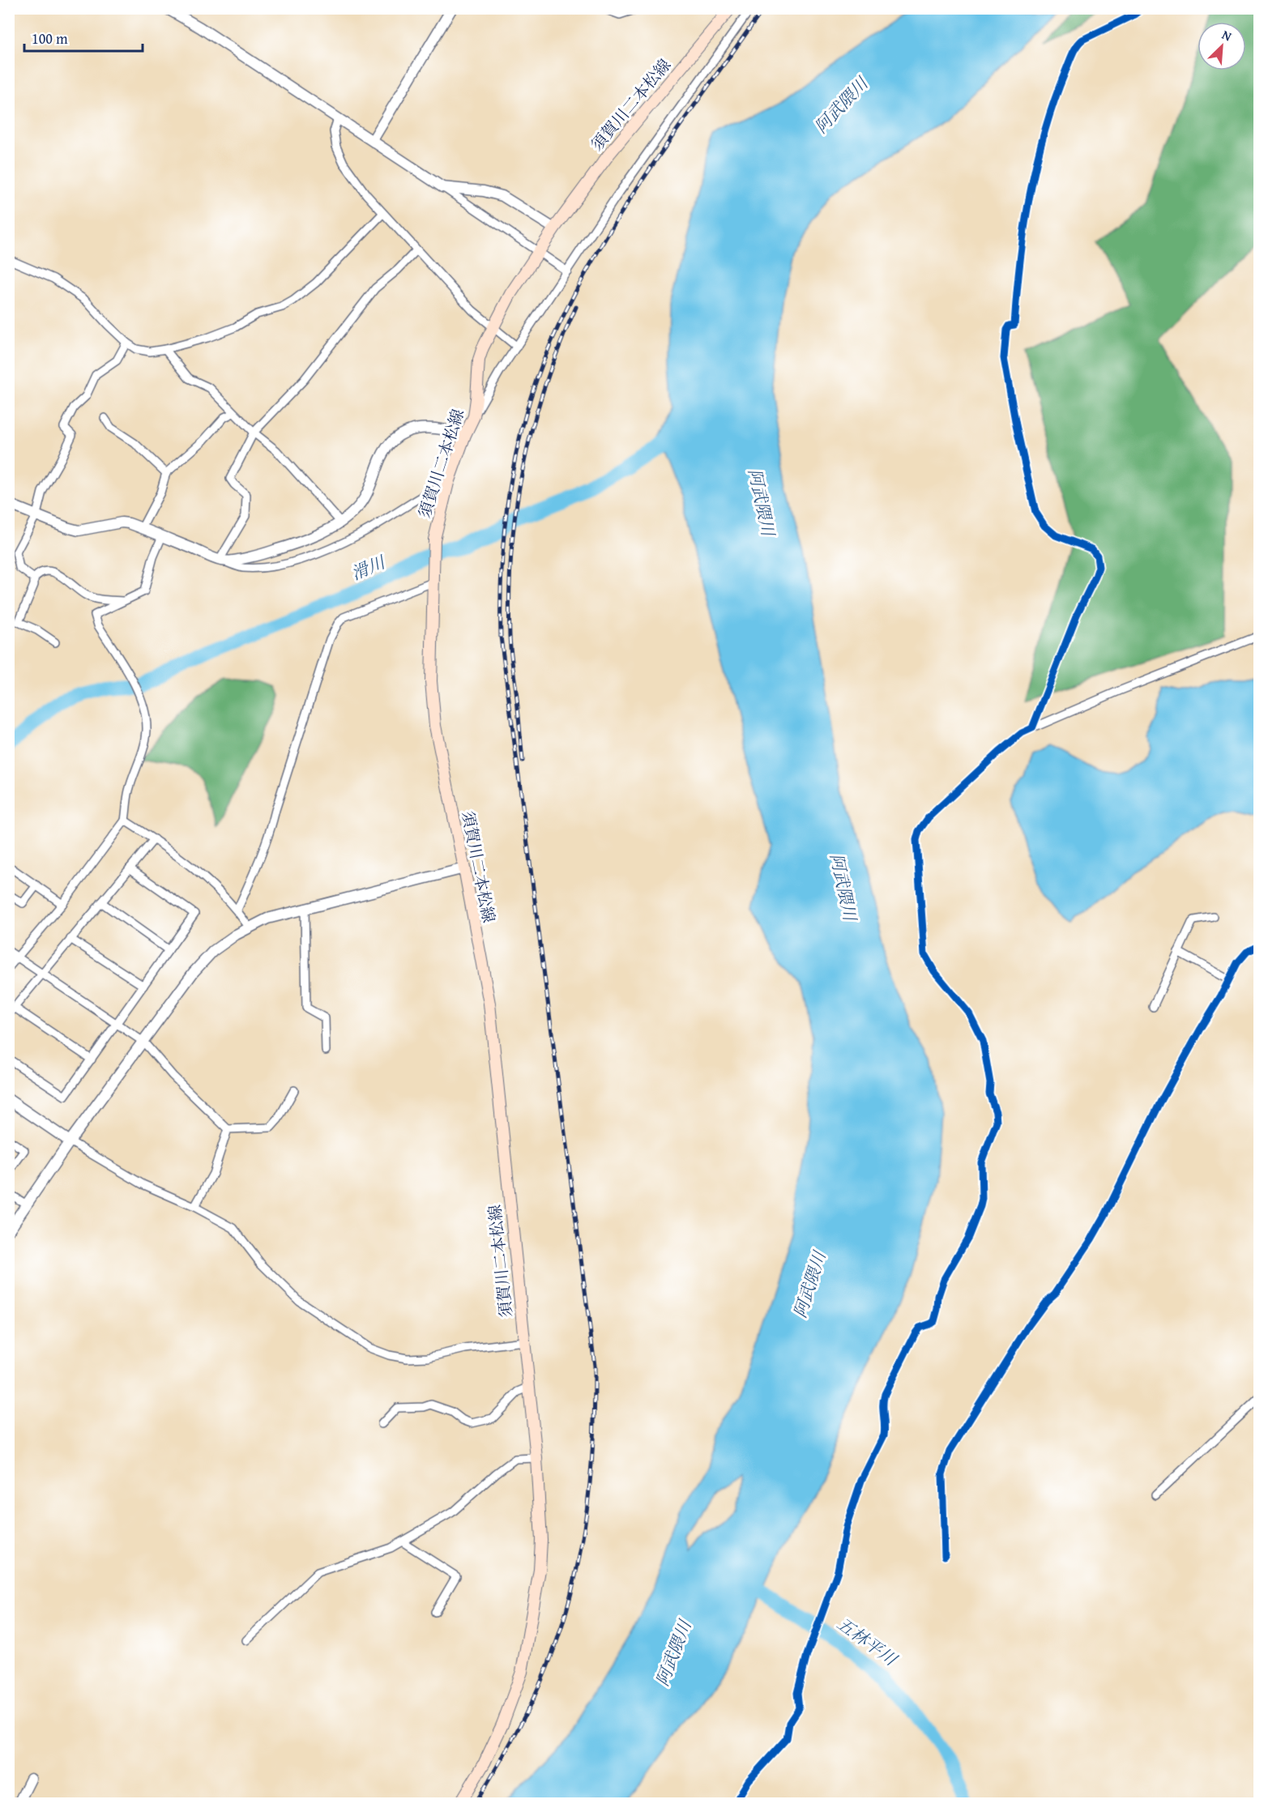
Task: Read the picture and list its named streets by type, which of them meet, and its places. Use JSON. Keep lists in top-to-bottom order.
{
  "streets": {
    "main road": ["須賀川二本松線"]
  },
  "water": ["阿武隈川", "滑川", "五林平川"],
  "scale_bar": "100 m",
  "north": "top right"
}
